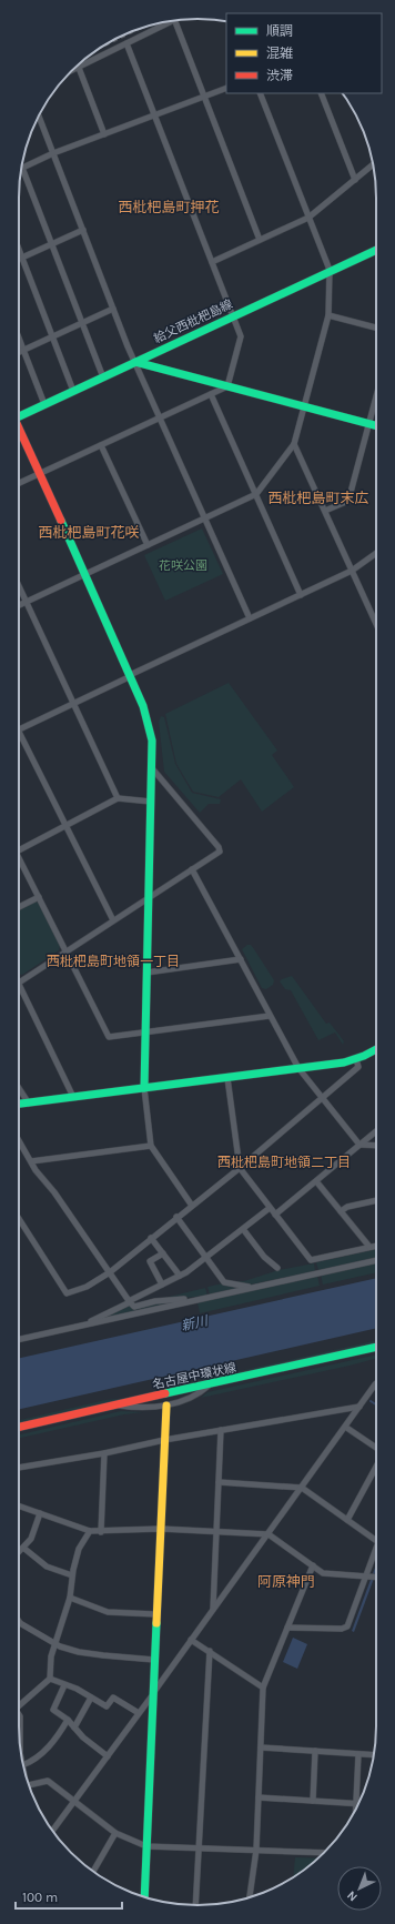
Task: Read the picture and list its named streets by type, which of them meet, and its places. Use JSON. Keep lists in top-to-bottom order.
{
  "streets": {
    "street": ["給父西枇杷島線", "名古屋中環状線"]
  },
  "districts": [
    "西枇杷島町押花",
    "西枇杷島町末広",
    "西枇杷島町花咲",
    "西枇杷島町地領一丁目",
    "西枇杷島町地領二丁目",
    "阿原神門"
  ],
  "water": ["新川"],
  "parks": ["花咲公園"],
  "legend": ["順調", "混雑", "渋滞"],
  "scale_bar": "100 m",
  "north": "bottom left"
}
